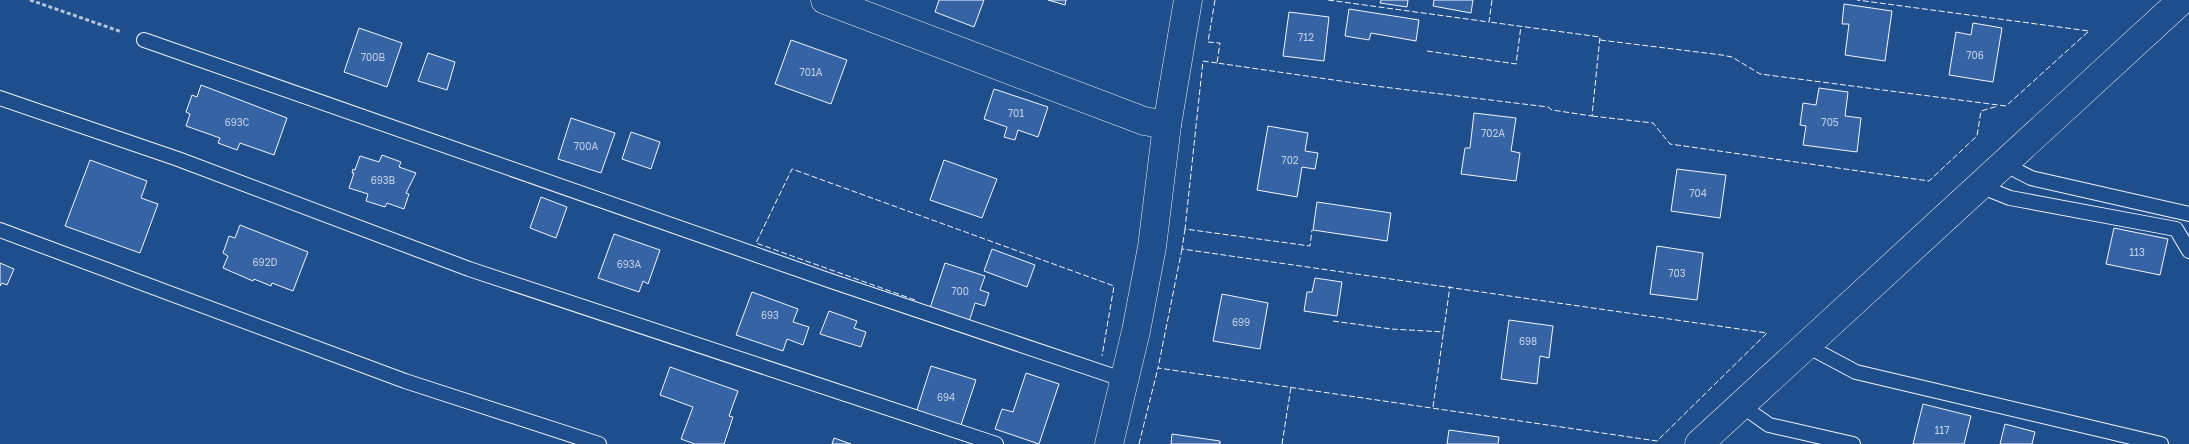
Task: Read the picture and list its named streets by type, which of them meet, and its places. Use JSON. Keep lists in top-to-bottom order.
{
  "house_numbers": [
    "712",
    "706",
    "700B",
    "701A",
    "701",
    "693C",
    "705",
    "702A",
    "700A",
    "702",
    "693B",
    "704",
    "113",
    "692D",
    "693A",
    "703",
    "700",
    "693",
    "699",
    "698",
    "694",
    "117"
  ]
}
